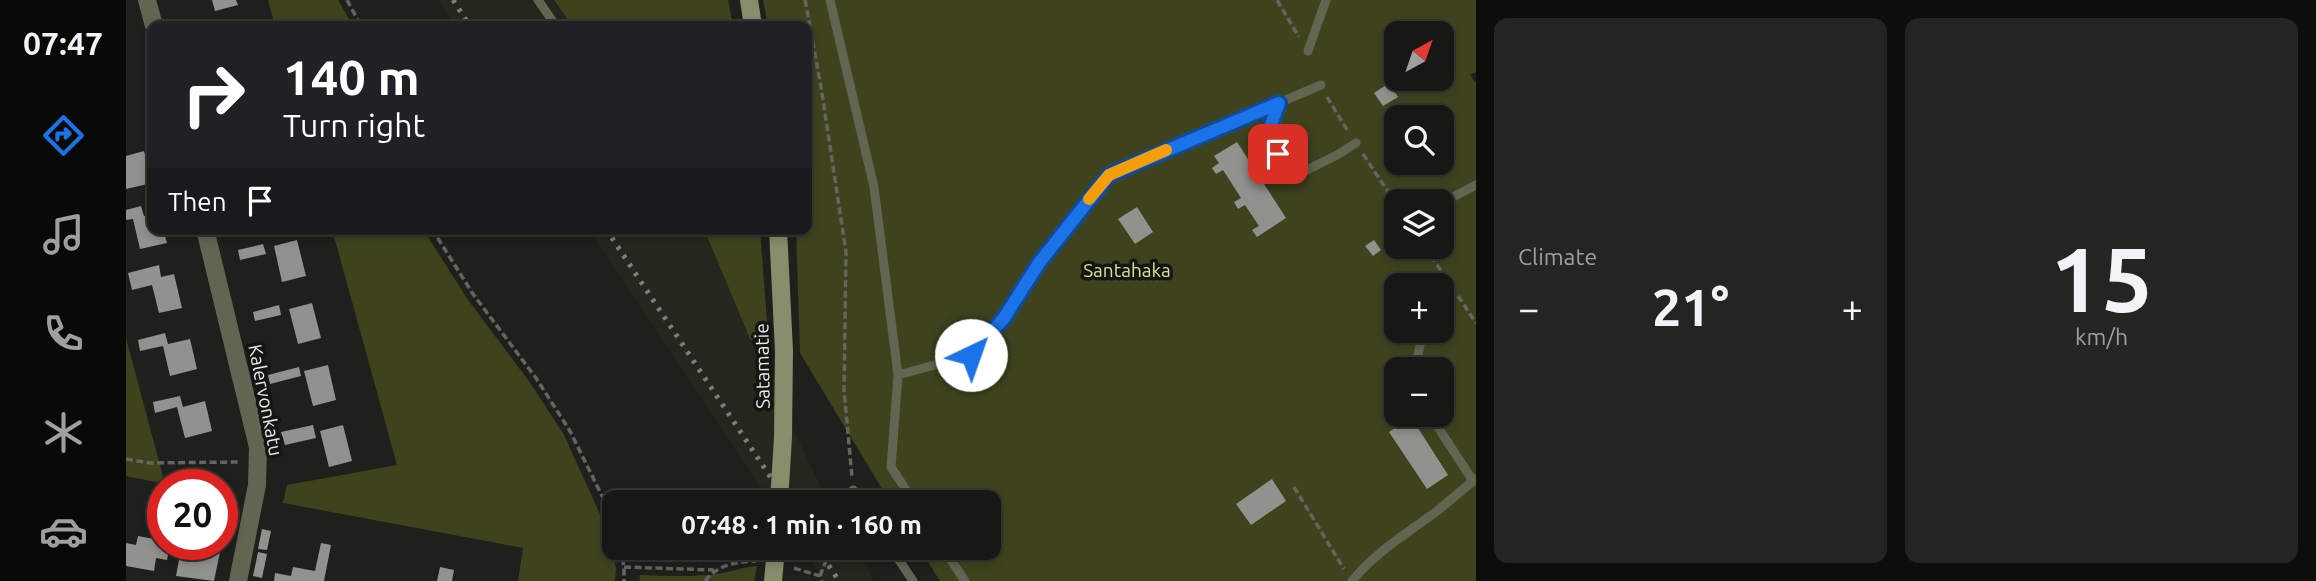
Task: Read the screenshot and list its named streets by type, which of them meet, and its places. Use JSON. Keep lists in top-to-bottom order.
{
  "streets": {
    "main road": ["Satamatie"],
    "street": ["Kalervonkatu"]
  },
  "parks": ["Santahaka"],
  "north": "top right",
  "page": {
    "tabs": "07:47",
    "tile": [
      "Climate",
      ["15", "km/h"]
    ],
    "map_buttons": ["+", "−"],
    "turn": ["140 m", "Turn right"],
    "then": "Then",
    "heat": ["−", "21°", "+"],
    "limit": "20",
    "trip": "07:48 · 1 min · 160 m"
  }
}
